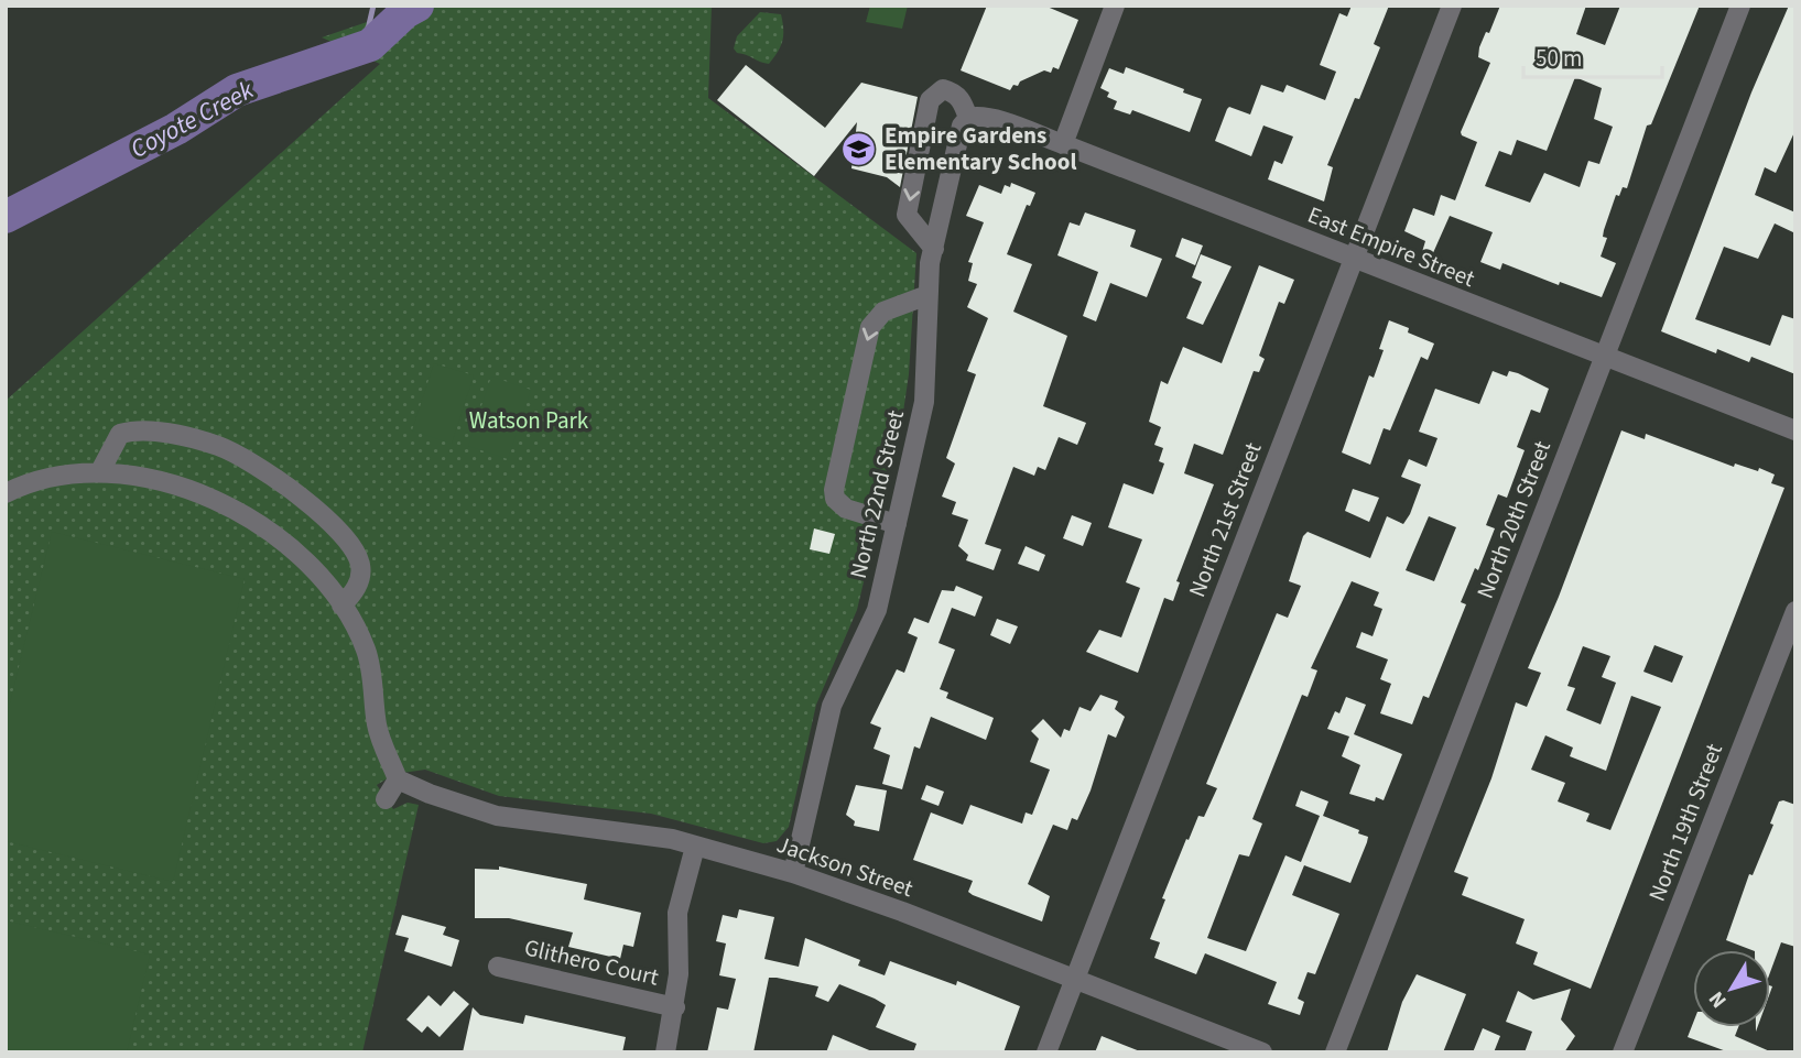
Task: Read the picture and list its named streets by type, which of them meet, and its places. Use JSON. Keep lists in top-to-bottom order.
{
  "streets": {
    "street": [
      "East Empire Street",
      "North 22nd Street",
      "North 21st Street",
      "North 20th Street",
      "North 19th Street",
      "Jackson Street",
      "Glithero Court"
    ]
  },
  "crossings": [
    ["East Empire Street", "North 22nd Street"],
    ["East Empire Street", "North 21st Street"],
    ["East Empire Street", "North 20th Street"],
    ["North 22nd Street", "Jackson Street"],
    ["North 21st Street", "Jackson Street"]
  ],
  "water": ["Coyote Creek"],
  "parks": ["Watson Park"],
  "places": {
    "school or university": ["Empire Gardens Elementary School"]
  },
  "scale_bar": "50 m",
  "north": "bottom left"
}
